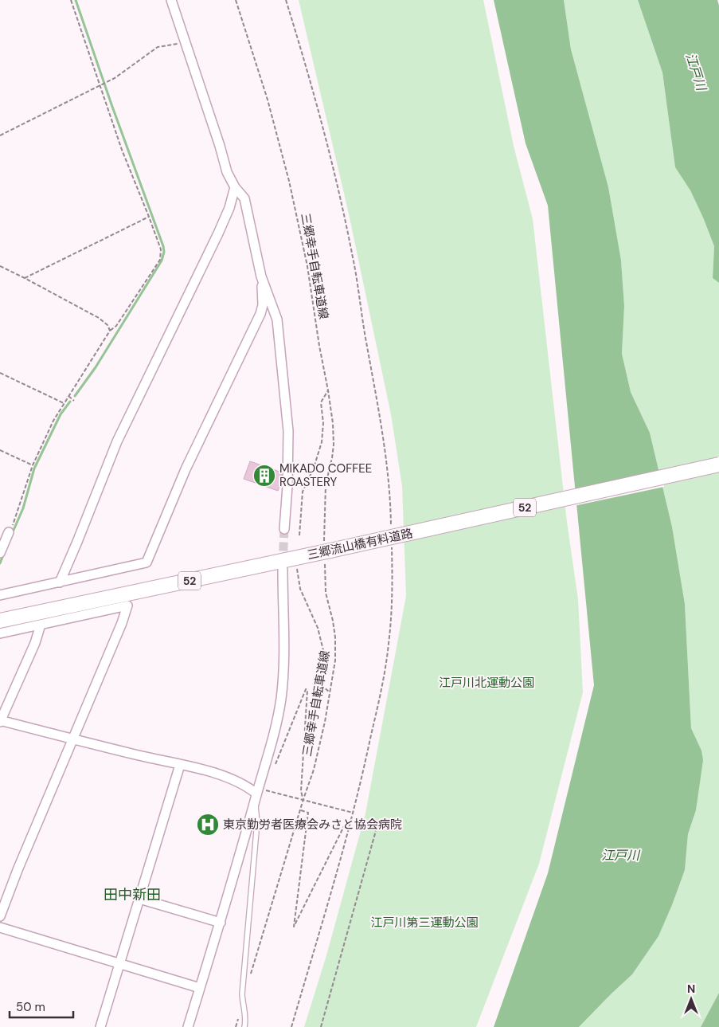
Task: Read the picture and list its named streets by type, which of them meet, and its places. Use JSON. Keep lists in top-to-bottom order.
{
  "streets": {
    "main road": ["52", "三郷流山橋有料道路"],
    "path": ["三郷幸手自転車道線"]
  },
  "crossings": [
    ["三郷幸手自転車道線", "三郷流山橋有料道路"]
  ],
  "districts": ["田中新田"],
  "water": ["江戸川"],
  "parks": ["江戸川北運動公園", "江戸川第三運動公園"],
  "places": {
    "building": ["MIKADO COFFEE ROASTERY"],
    "hospital": ["東京勤労者医療会みさと協会病院"]
  },
  "scale_bar": "50 m",
  "north": "top"
}
